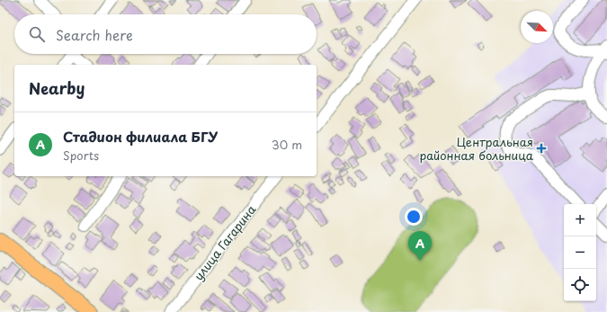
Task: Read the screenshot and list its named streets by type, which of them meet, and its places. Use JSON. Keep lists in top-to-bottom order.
{
  "streets": {
    "street": ["улица Гагарина"]
  },
  "places": {
    "health": ["Центральная районная больница"]
  },
  "north": "bottom right",
  "page": {
    "search": "Search here",
    "heading": "Nearby",
    "list": [
      {
        "mark": "A",
        "name": "Стадион филиала БГУ",
        "note": "Sports",
        "value": "30 m"
      }
    ],
    "map_buttons": ["+", "−"],
    "pins": "A"
  }
}
